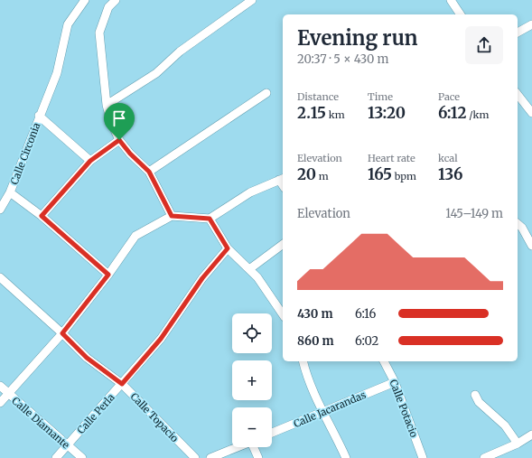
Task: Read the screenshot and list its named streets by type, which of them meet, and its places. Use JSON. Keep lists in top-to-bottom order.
{
  "streets": {
    "street": [
      "Calle Circonia",
      "Calle Potacio",
      "Calle Jacarandas",
      "Calle Perla",
      "Calle Topacio",
      "Calle Diamante"
    ]
  },
  "crossings": [
    ["Calle Potacio", "Calle Jacarandas"],
    ["Calle Perla", "Calle Topacio"],
    ["Calle Perla", "Calle Diamante"]
  ],
  "page": {
    "heading": ["Evening run", "20:37 · 5 × 430 m"],
    "stats": [
      ["Distance", "2.15 km"],
      ["Time", "13:20"],
      ["Pace", "6:12 /km"],
      ["Elevation", "20 m"],
      ["Heart rate", "165 bpm"],
      ["kcal", "136"]
    ],
    "chart": ["Elevation", "145–149 m"],
    "list": [
      {
        "name": "430 m",
        "note": "6:16"
      },
      {
        "name": "860 m",
        "note": "6:02"
      }
    ],
    "map_buttons": ["+", "−"]
  }
}
